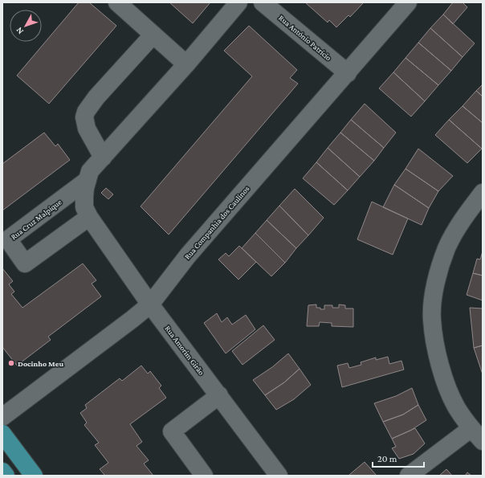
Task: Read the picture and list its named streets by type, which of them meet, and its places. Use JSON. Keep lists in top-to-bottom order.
{
  "streets": {
    "street": [
      "Rua António Patrício",
      "Rua Cruz Malpique",
      "Rua Companhia dos Caulinos",
      "Rua Amorim Girão"
    ]
  },
  "crossings": [
    ["Rua António Patrício", "Rua Companhia dos Caulinos"],
    ["Rua Cruz Malpique", "Rua Companhia dos Caulinos"],
    ["Rua Cruz Malpique", "Rua Amorim Girão"],
    ["Rua Companhia dos Caulinos", "Rua Amorim Girão"]
  ],
  "places": ["Docinho Meu"],
  "scale_bar": "20 m",
  "north": "bottom left"
}
